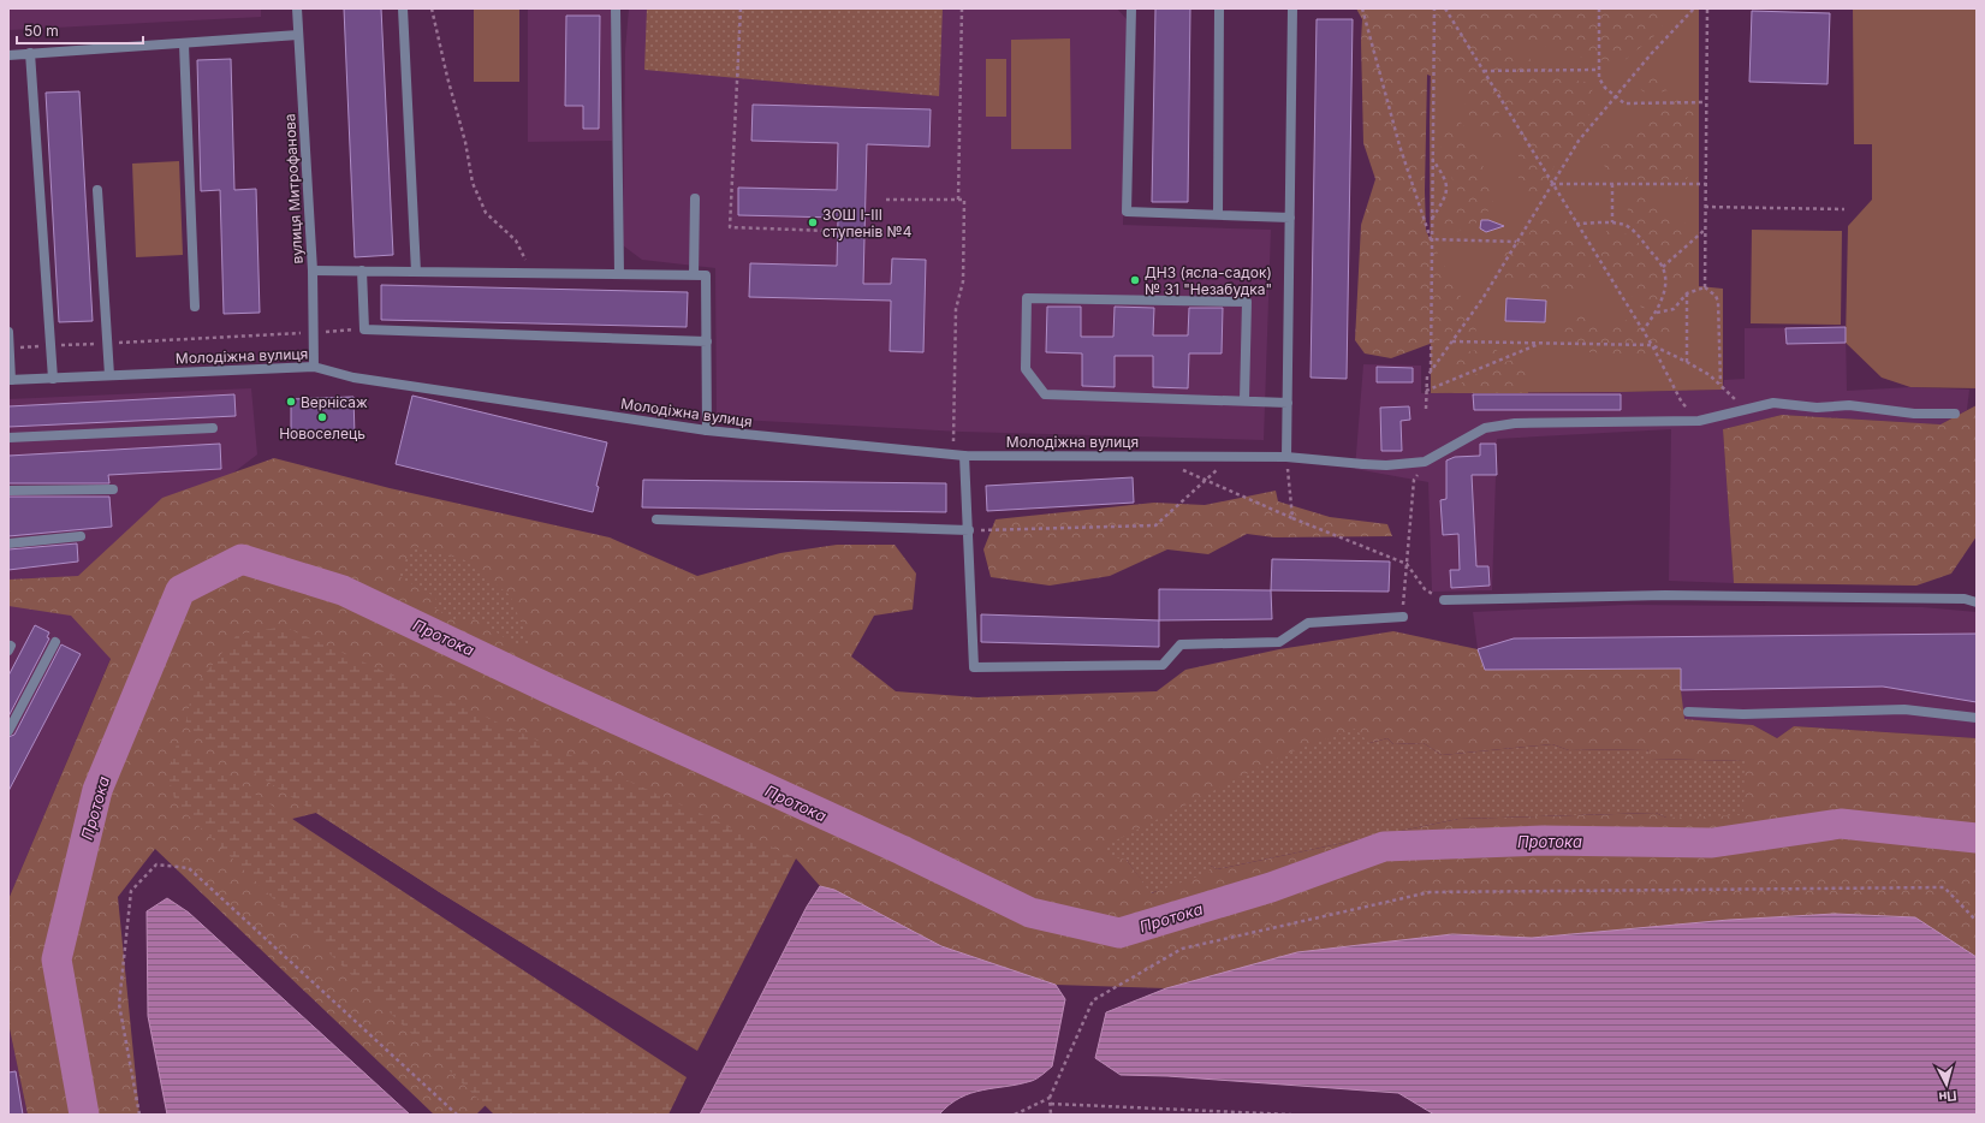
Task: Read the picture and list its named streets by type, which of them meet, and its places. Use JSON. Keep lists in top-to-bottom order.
{
  "streets": {
    "street": ["вулиця Митрофанова", "Молодіжна вулиця"]
  },
  "crossings": [
    ["вулиця Митрофанова", "Молодіжна вулиця"]
  ],
  "water": ["Протока"],
  "places": [
    "ЗОШ І-ІІІ ступенів №4",
    "ДНЗ (ясла-садок) № 31 \"Незабудка\"",
    "Вернісаж",
    "Новоселець"
  ],
  "scale_bar": "50 m",
  "north": "bottom"
}
